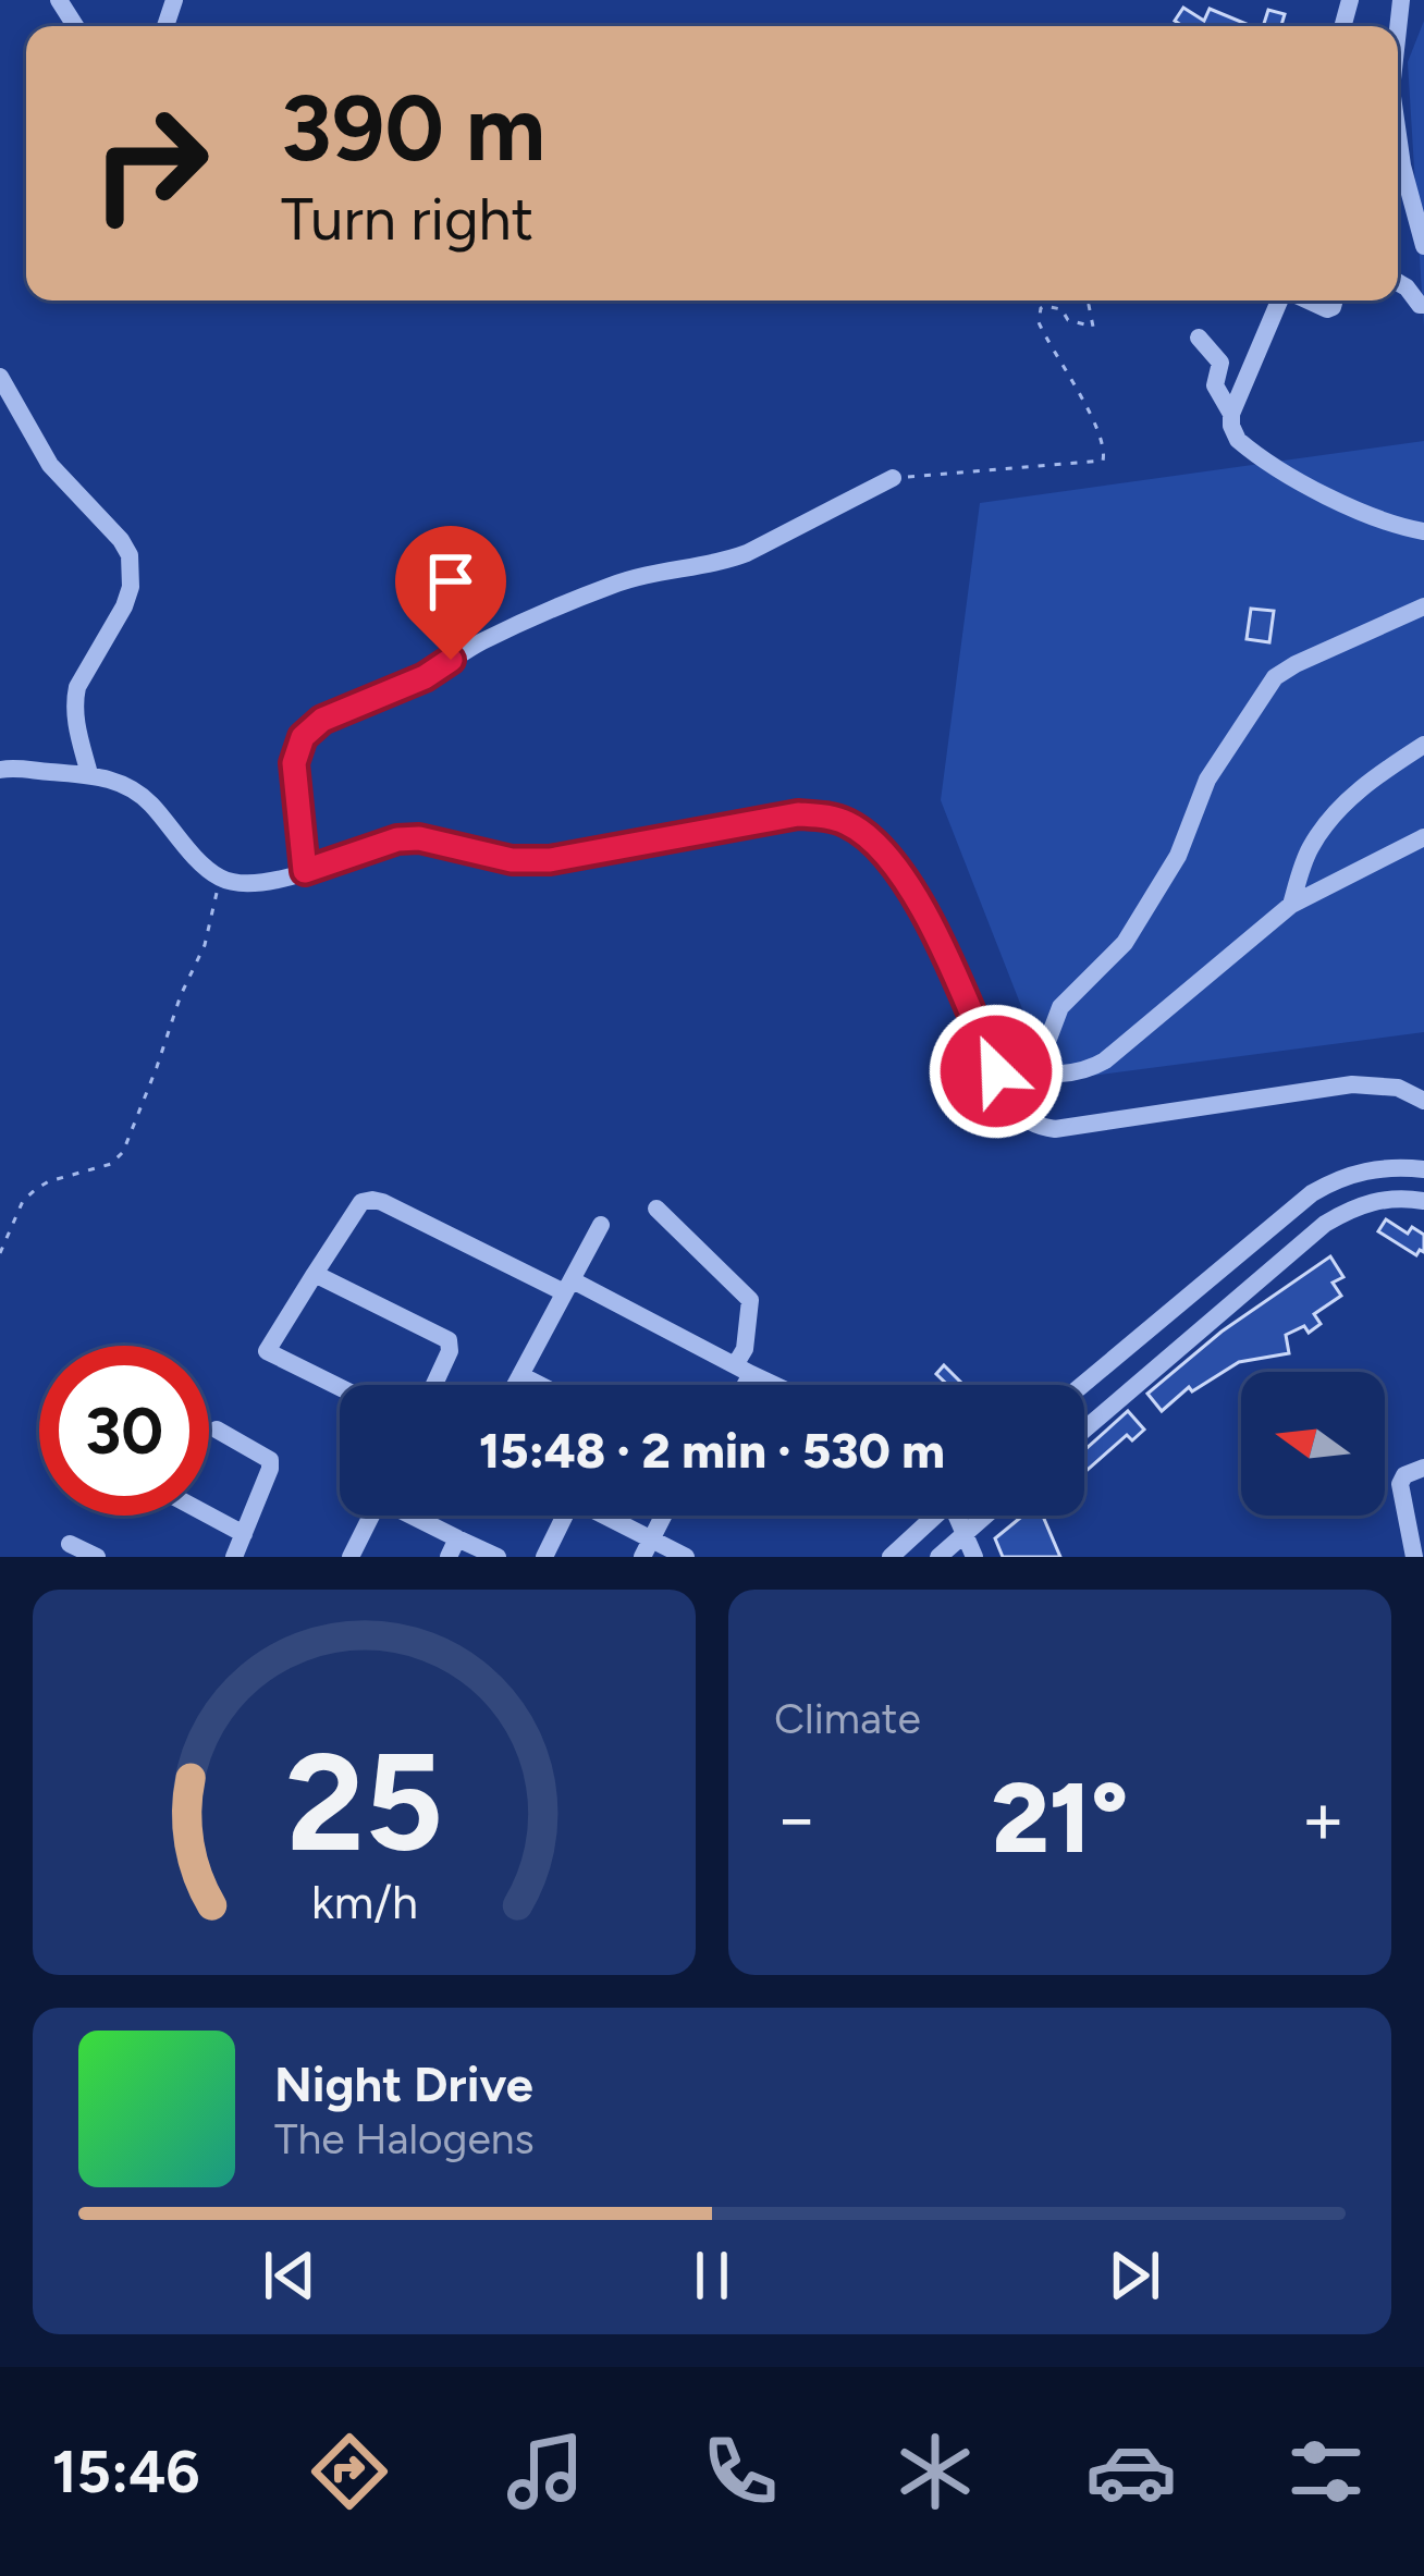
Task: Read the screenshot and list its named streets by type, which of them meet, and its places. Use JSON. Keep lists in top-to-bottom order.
{
  "north": "left",
  "page": {
    "turn": ["390 m", "Turn right"],
    "limit": "30",
    "trip": "15:48 · 2 min · 530 m",
    "tile": "Climate",
    "heat": ["−", "21°", "+"],
    "song": ["Night Drive", "The Halogens"],
    "tabs": "15:46",
    "gauge": ["25", "km/h"]
  }
}
